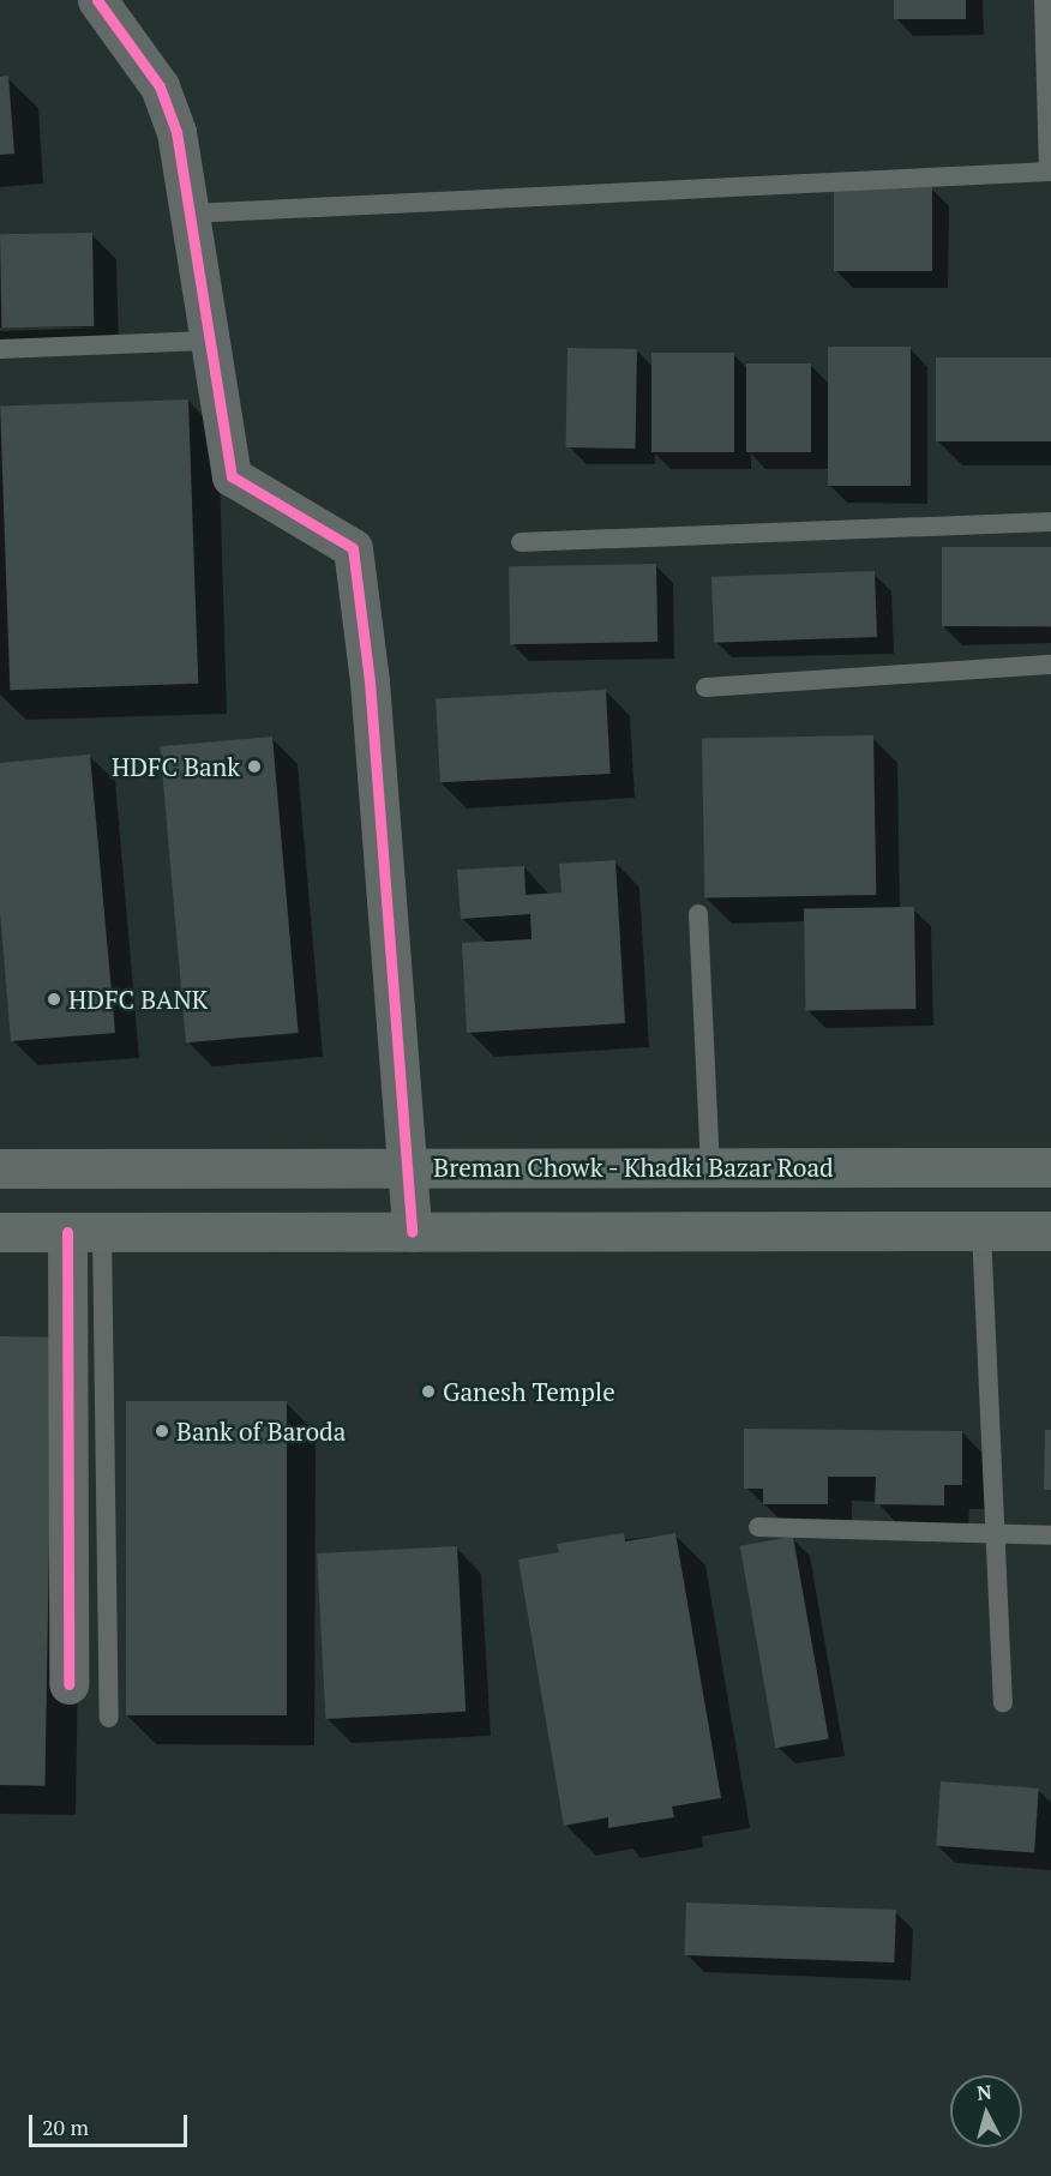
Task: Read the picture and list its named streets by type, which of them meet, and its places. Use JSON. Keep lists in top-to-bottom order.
{
  "streets": {
    "main road": ["Breman Chowk - Khadki Bazar Road"]
  },
  "places": [
    "HDFC Bank",
    "HDFC BANK",
    "Ganesh Temple",
    "Bank of Baroda"
  ],
  "scale_bar": "20 m",
  "north": "top"
}
